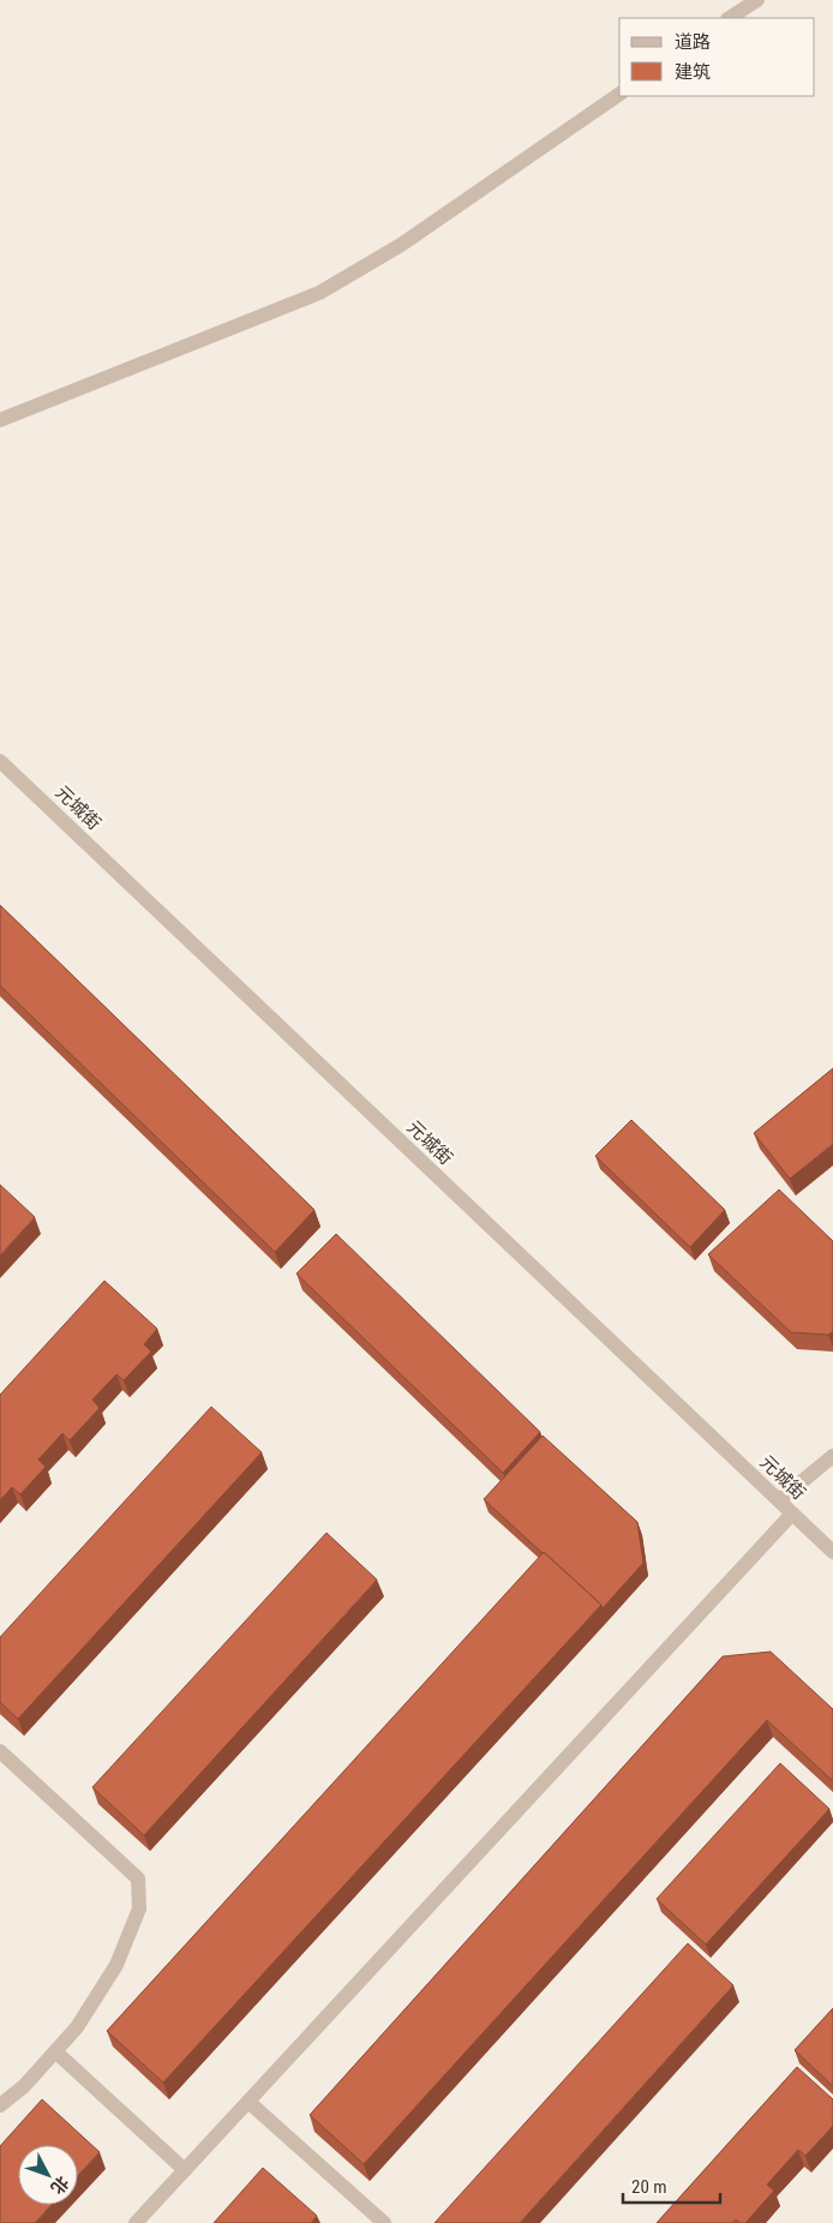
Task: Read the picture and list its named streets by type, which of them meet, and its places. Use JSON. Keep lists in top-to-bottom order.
{
  "streets": {
    "street": ["元城街"]
  },
  "legend": ["道路", "建筑"],
  "scale_bar": "20 m",
  "north": "bottom right"
}
